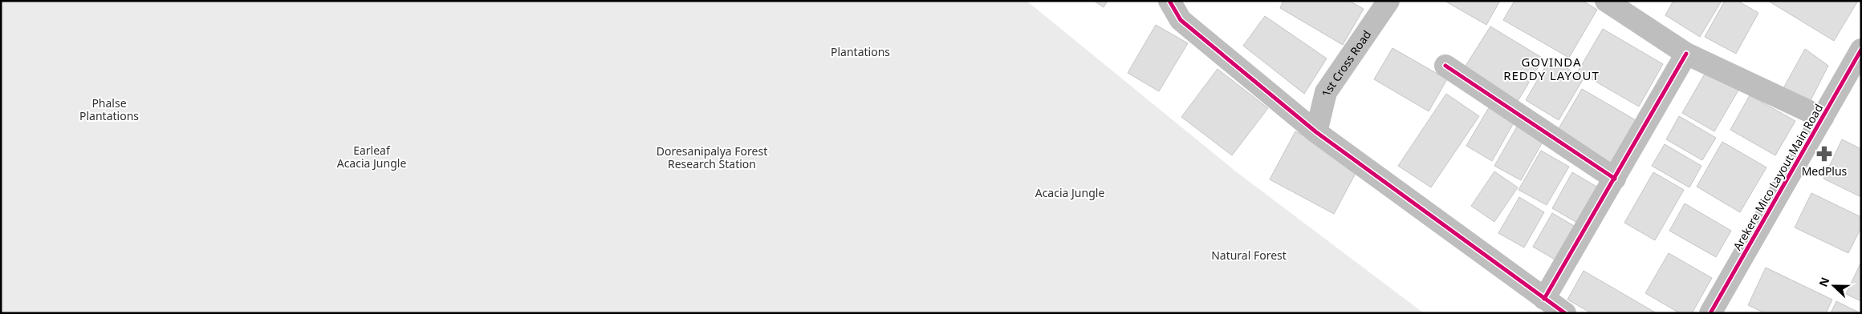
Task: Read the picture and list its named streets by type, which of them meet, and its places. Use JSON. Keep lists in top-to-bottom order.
{
  "streets": {
    "street": ["1st Cross Road", "Arekere Mico Layout Main Road"]
  },
  "districts": ["GOVINDA REDDY LAYOUT"],
  "parks": [
    "Plantations",
    "Phalse Plantations",
    "Earleaf Acacia Jungle",
    "Doresanipalya Forest Research Station",
    "Acacia Jungle",
    "Natural Forest"
  ],
  "places": {
    "pharmacy": ["MedPlus"]
  },
  "north": "left"
}
